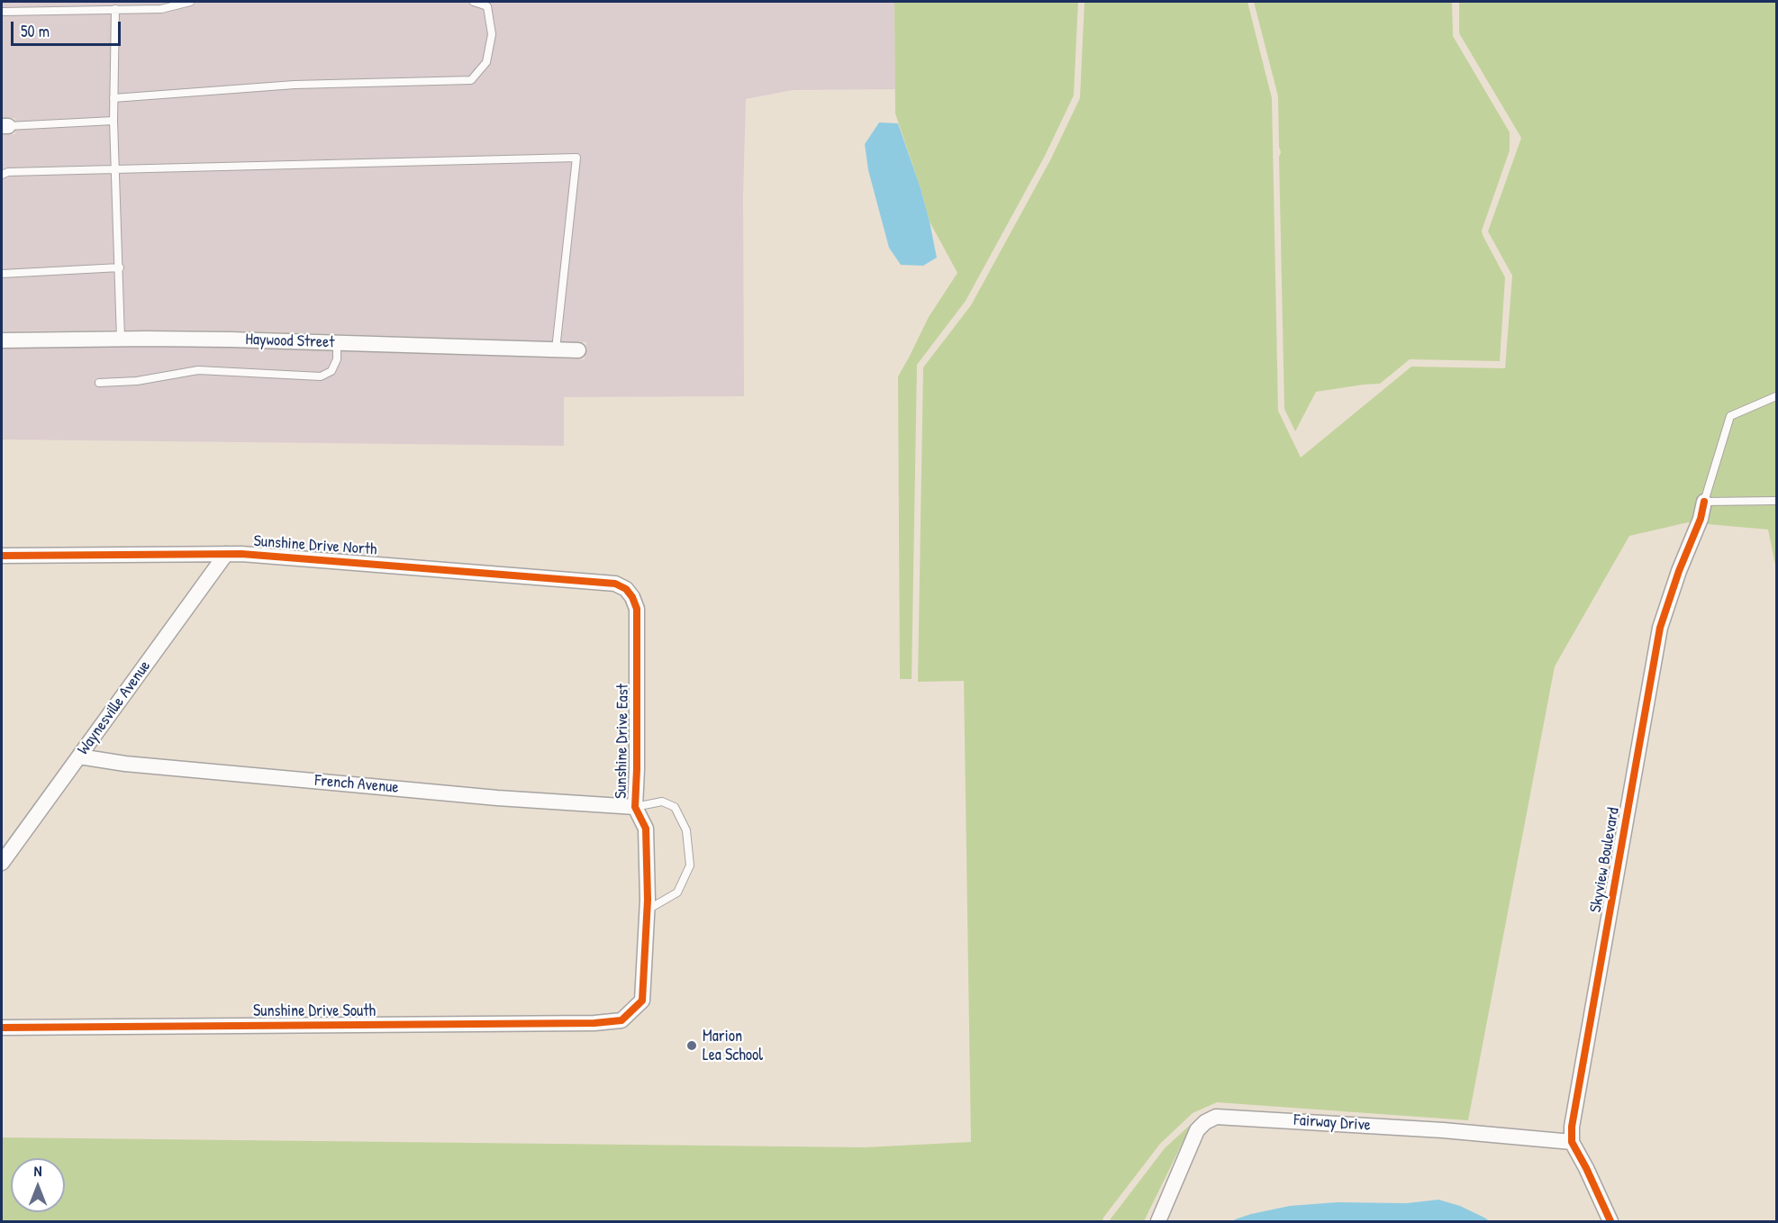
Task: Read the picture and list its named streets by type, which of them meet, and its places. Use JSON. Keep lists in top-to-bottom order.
{
  "streets": {
    "street": [
      "Haywood Street",
      "Sunshine Drive North",
      "Waynesville Avenue",
      "Sunshine Drive East",
      "French Avenue",
      "Skyview Boulevard",
      "Sunshine Drive South",
      "Fairway Drive"
    ]
  },
  "crossings": [
    ["Sunshine Drive North", "Waynesville Avenue"],
    ["Sunshine Drive North", "Sunshine Drive East"],
    ["Waynesville Avenue", "French Avenue"],
    ["Sunshine Drive East", "French Avenue"],
    ["Sunshine Drive East", "Sunshine Drive South"],
    ["Skyview Boulevard", "Fairway Drive"]
  ],
  "places": ["Marion Lea School"],
  "scale_bar": "50 m",
  "north": "top"
}
